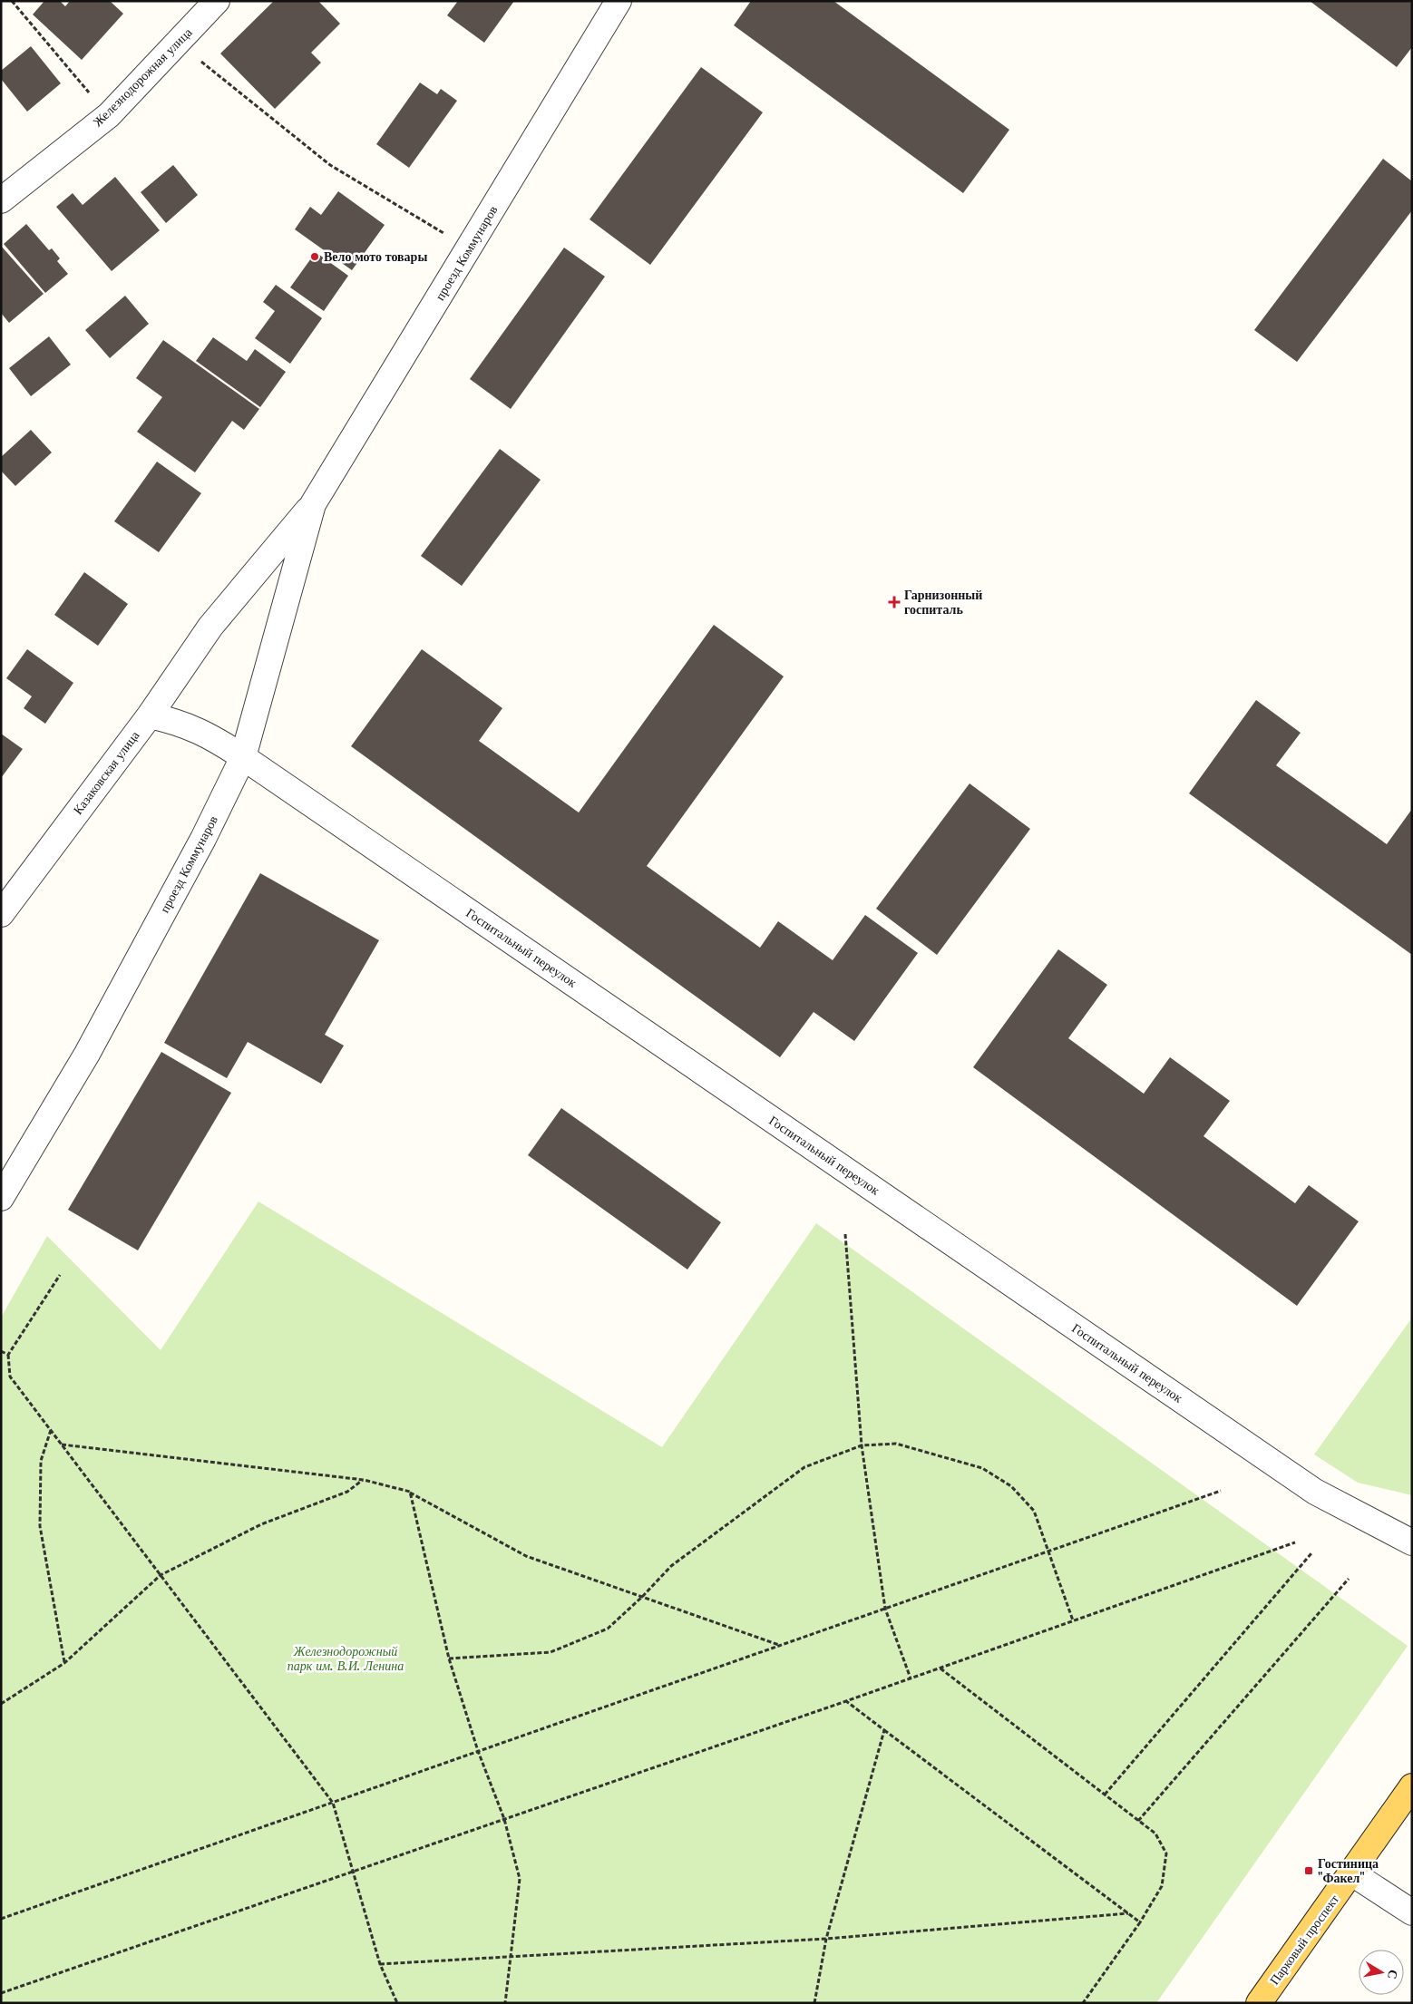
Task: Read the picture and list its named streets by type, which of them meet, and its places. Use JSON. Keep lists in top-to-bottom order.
{
  "streets": {
    "main road": ["Парковый проспект"],
    "street": [
      "Железнодорожная улица",
      "проезд Коммунаров",
      "Казаковская улица",
      "Госпитальный переулок"
    ]
  },
  "crossings": [
    ["проезд Коммунаров", "Казаковская улица"],
    ["проезд Коммунаров", "Госпитальный переулок"]
  ],
  "parks": ["Железнодорожный парк им. В.И. Ленина"],
  "places": {
    "other": ["Вело мото товары"],
    "health": ["Гарнизонный госпиталь"],
    "transit": ["Гостиница \"Факел\""]
  },
  "north": "right"
}
